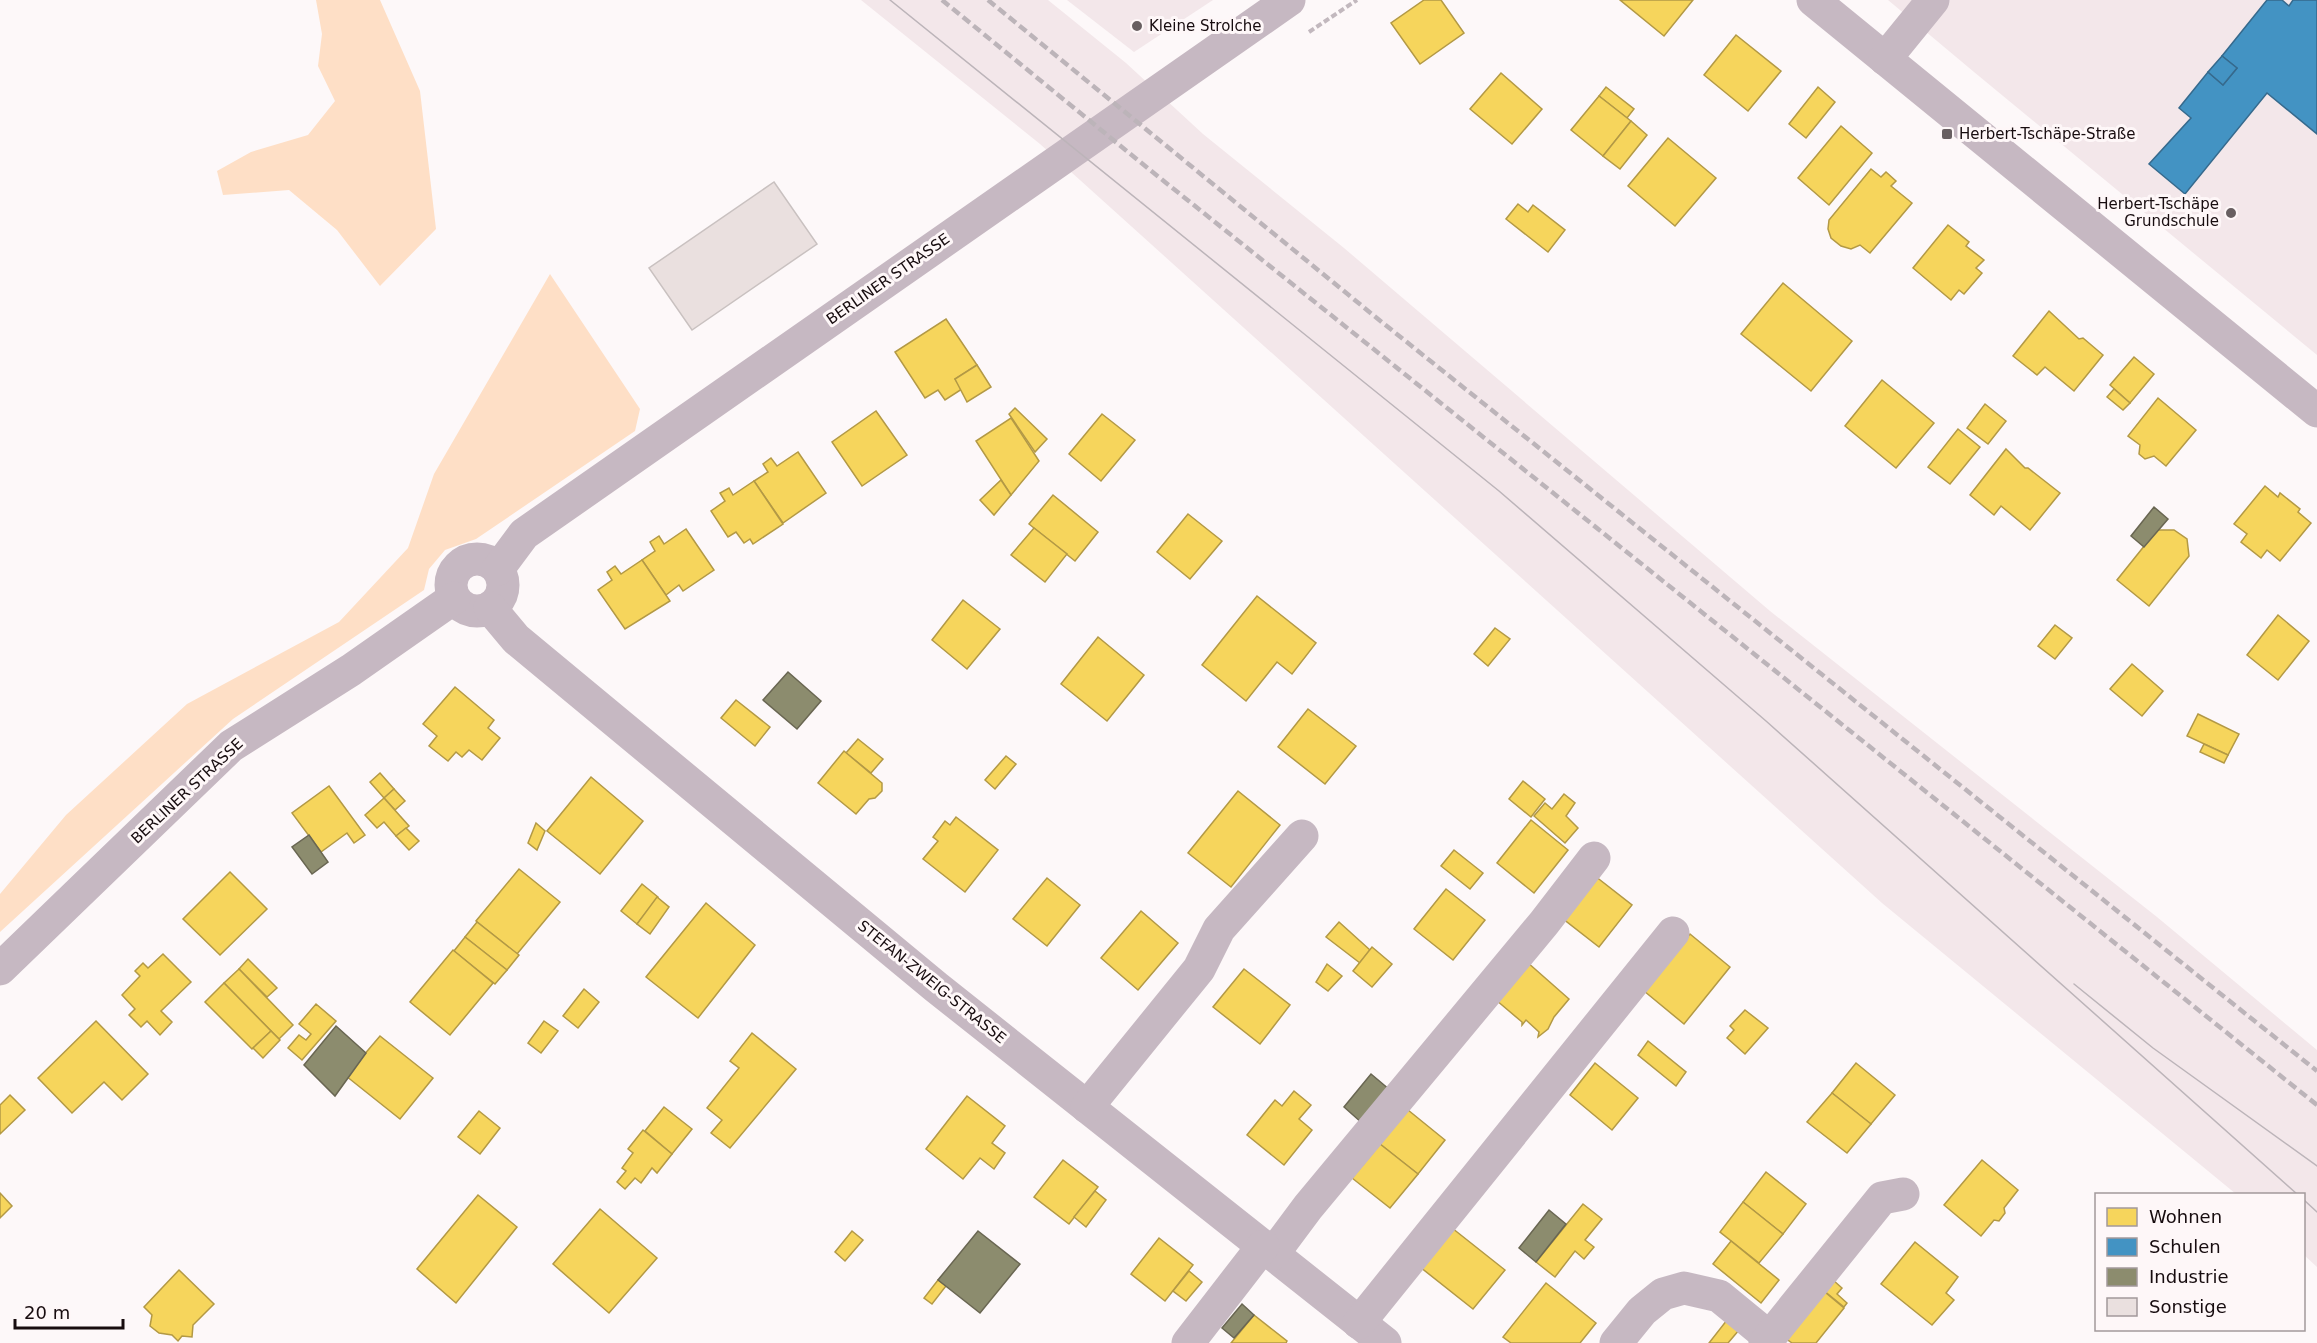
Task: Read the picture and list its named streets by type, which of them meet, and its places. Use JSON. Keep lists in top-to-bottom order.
{
  "streets": {
    "street": ["BERLINER STRASSE", "STEFAN-ZWEIG-STRASSE"]
  },
  "crossings": [
    ["BERLINER STRASSE", "STEFAN-ZWEIG-STRASSE"]
  ],
  "places": {
    "other": ["Kleine Strolche", "Herbert-Tschäpe Grundschule"],
    "transit": ["Herbert-Tschäpe-Straße"]
  },
  "legend": [
    "Wohnen",
    "Schulen",
    "Industrie",
    "Sonstige"
  ],
  "scale_bar": "20 m"
}
